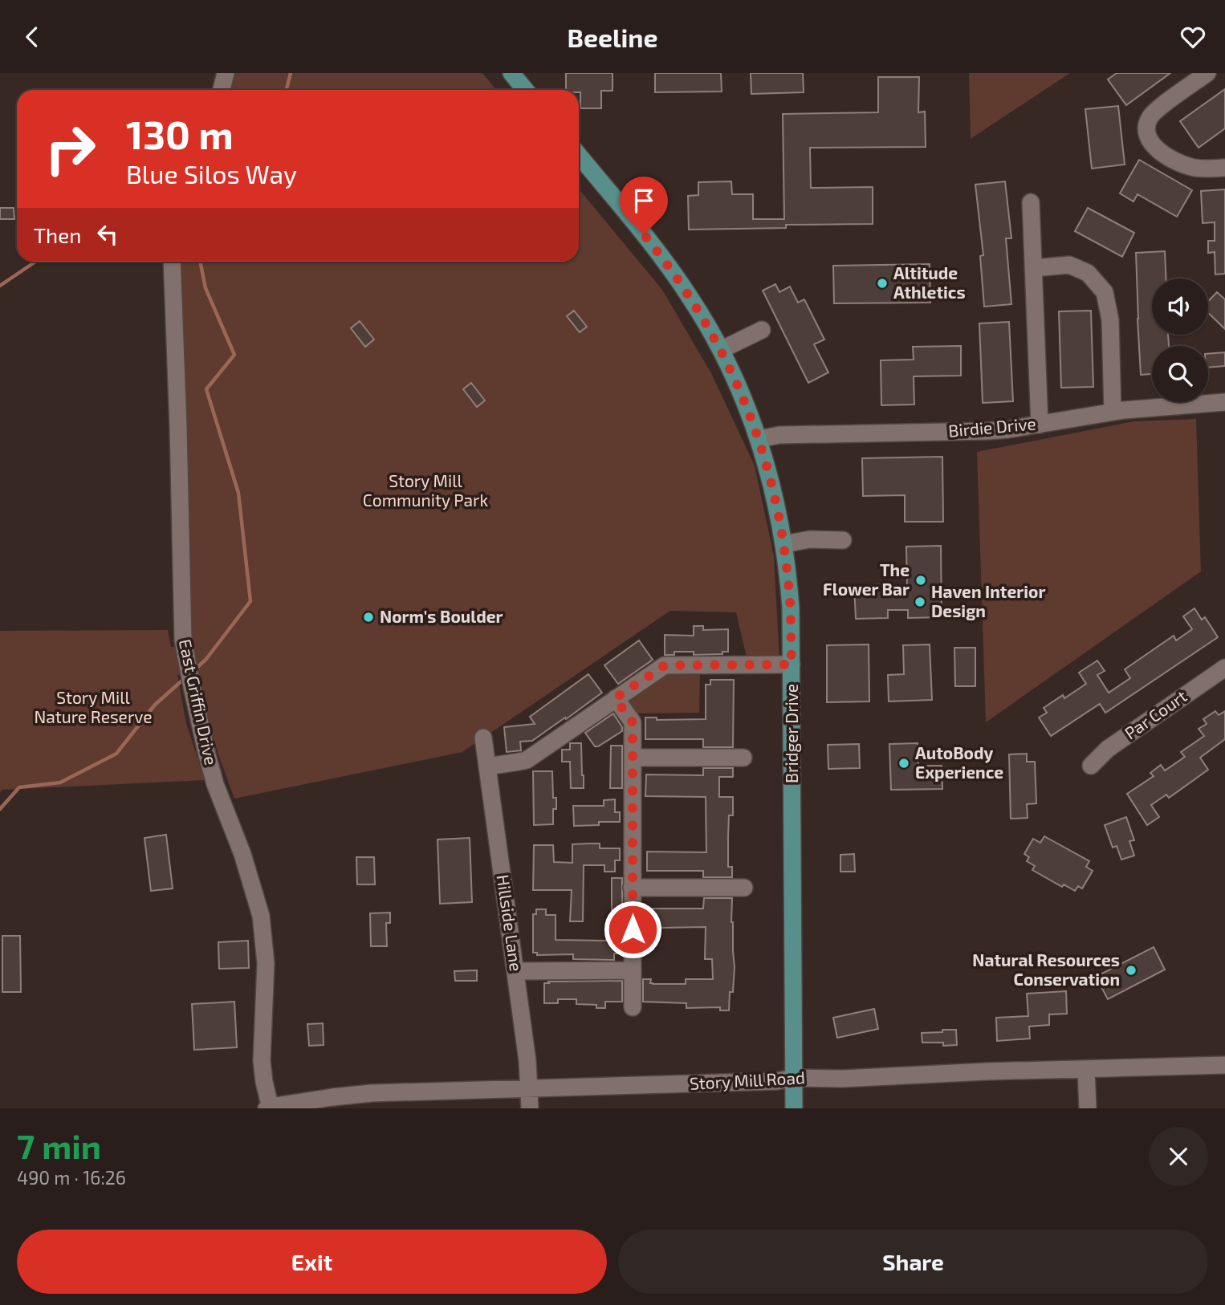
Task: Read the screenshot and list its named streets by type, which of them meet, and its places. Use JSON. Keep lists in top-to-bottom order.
{
  "streets": {
    "main road": ["Bridger Drive"],
    "street": [
      "Birdie Drive",
      "East Griffin Drive",
      "Par Court",
      "Hillside Lane",
      "Story Mill Road"
    ]
  },
  "crossings": [
    ["Birdie Drive", "Bridger Drive"],
    ["East Griffin Drive", "Story Mill Road"],
    ["Bridger Drive", "Story Mill Road"],
    ["Hillside Lane", "Story Mill Road"]
  ],
  "parks": ["Story Mill Community Park", "Story Mill Nature Reserve"],
  "places": [
    "Altitude Athletics",
    "The Flower Bar",
    "Haven Interior Design",
    "Norm's Boulder",
    "AutoBody Experience",
    "Natural Resources Conservation"
  ],
  "page": {
    "header": "Beeline",
    "turn": ["130 m", "Blue Silos Way"],
    "then": "Then",
    "heading": ["7 min", "490 m · 16:26"],
    "buttons": ["Exit", "Share"]
  }
}
